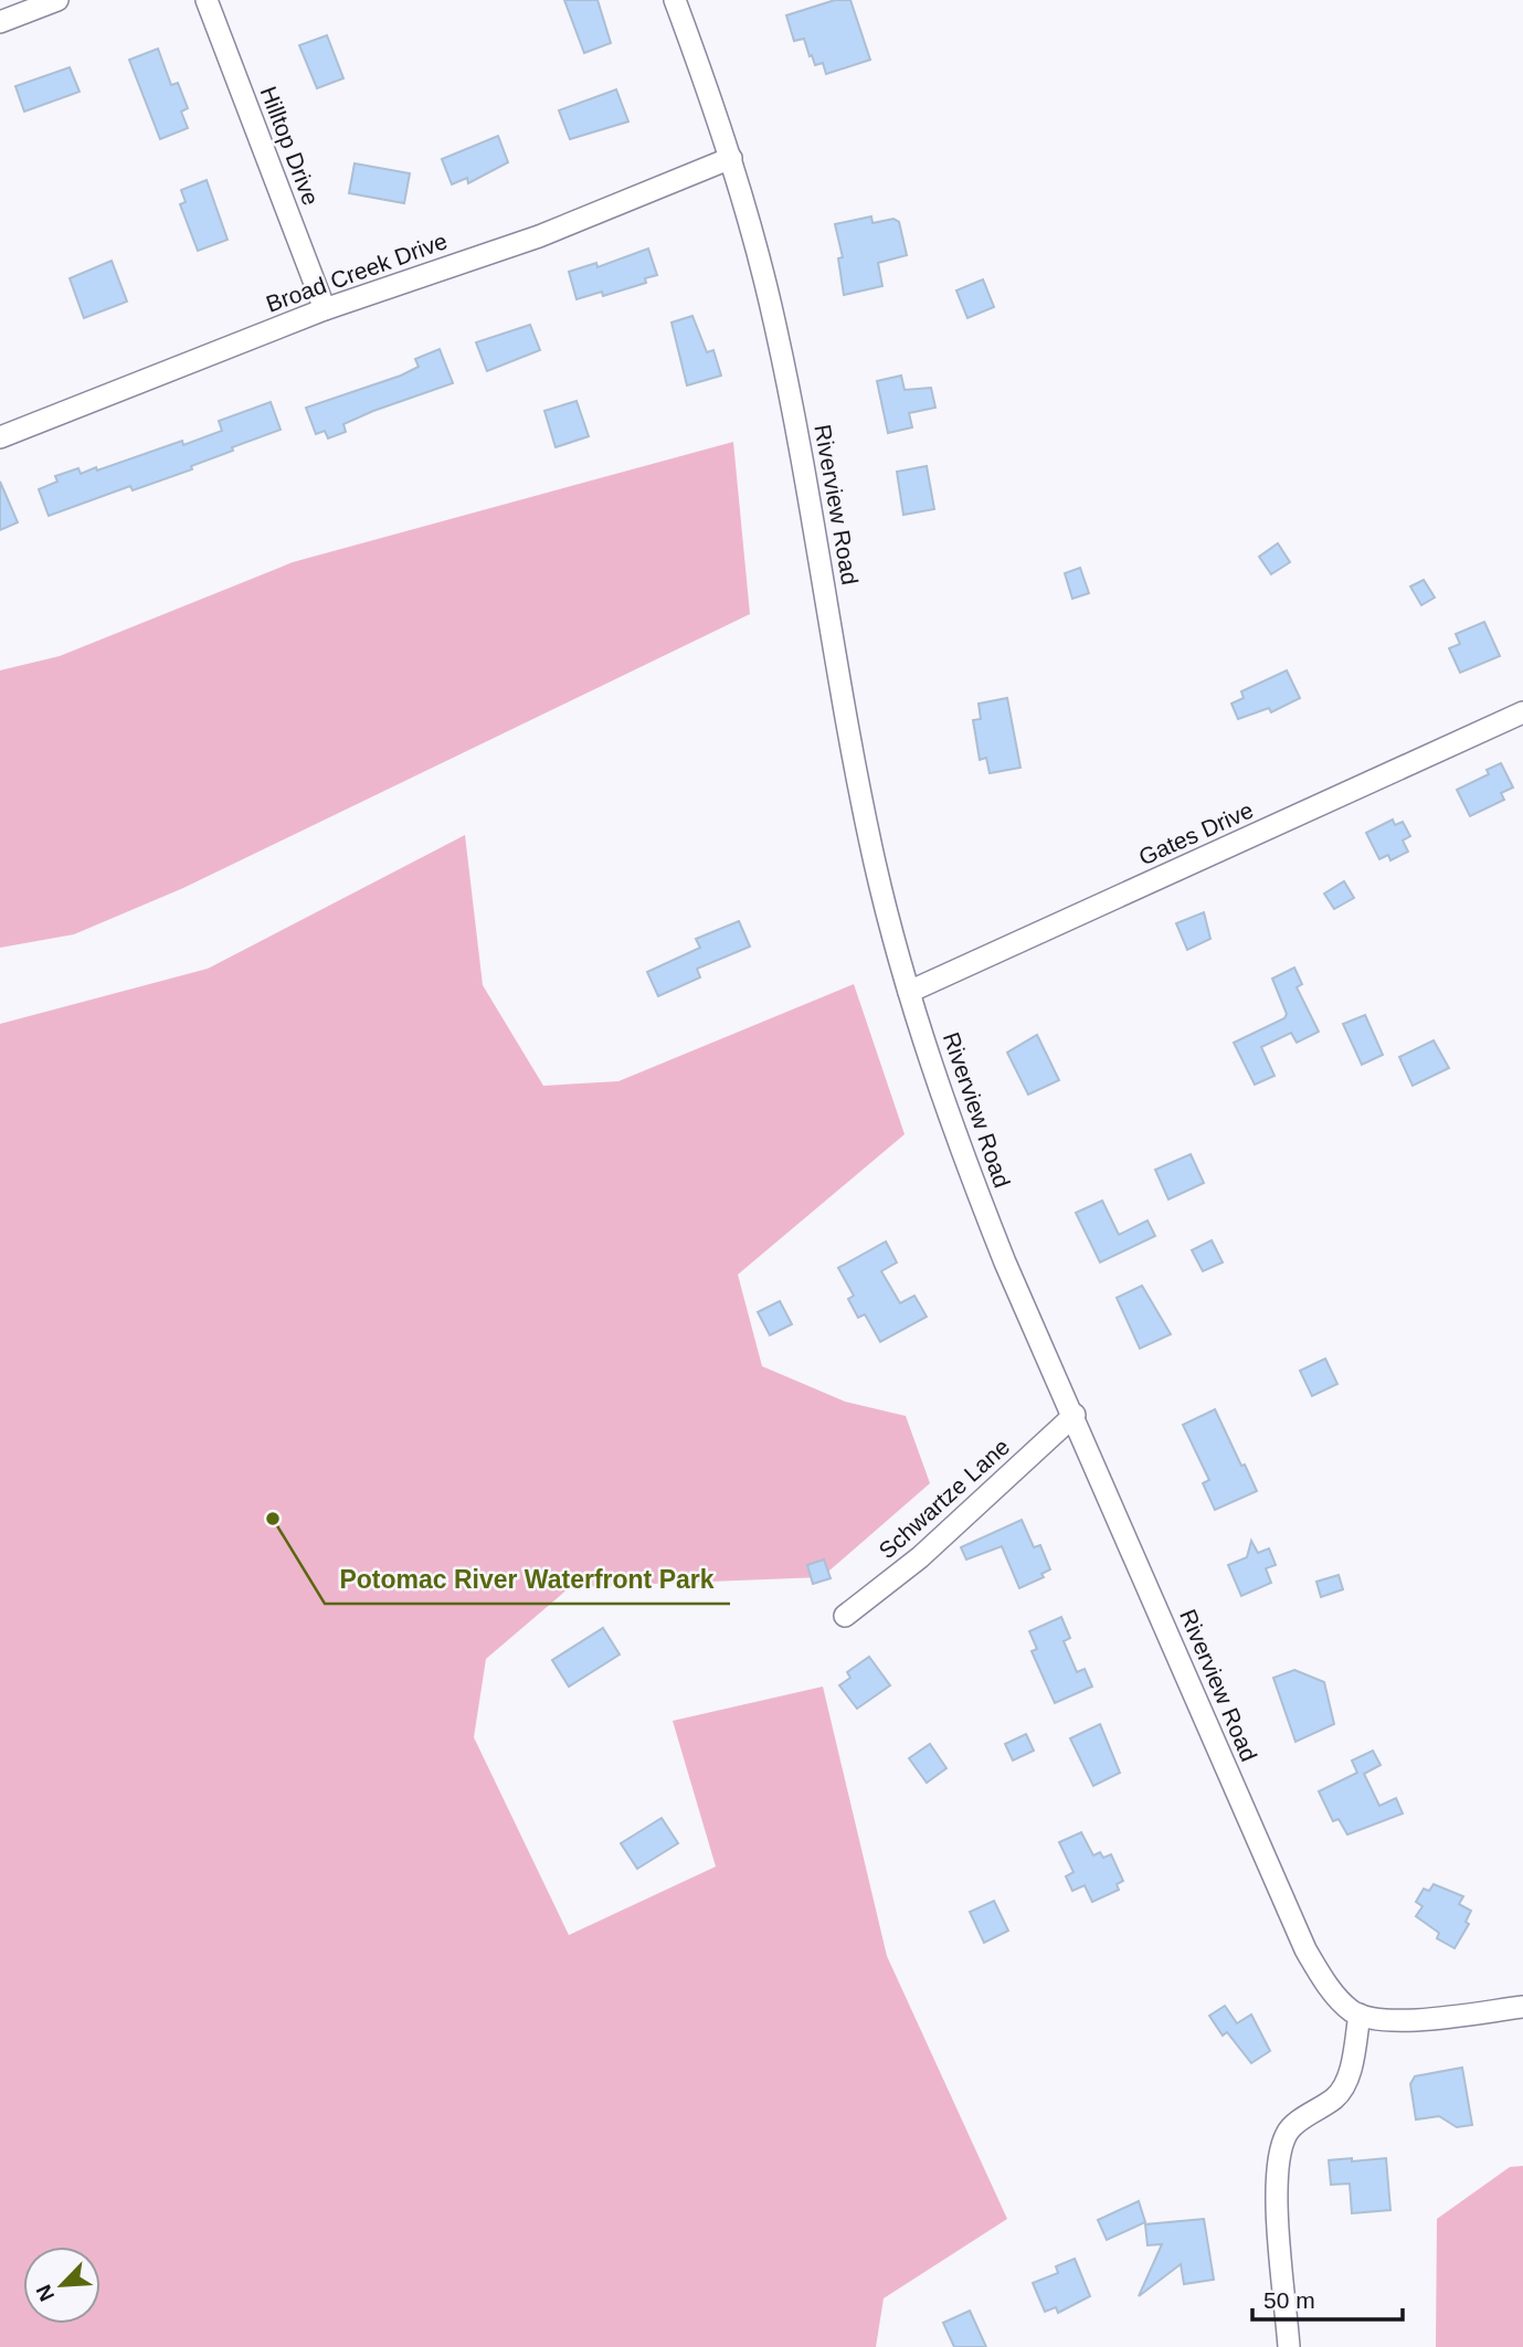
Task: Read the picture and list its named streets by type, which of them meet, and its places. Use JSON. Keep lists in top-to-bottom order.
{
  "streets": {
    "street": [
      "Hilltop Drive",
      "Broad Creek Drive",
      "Riverview Road",
      "Gates Drive",
      "Schwartze Lane"
    ]
  },
  "crossings": [
    ["Hilltop Drive", "Broad Creek Drive"],
    ["Broad Creek Drive", "Riverview Road"],
    ["Riverview Road", "Gates Drive"],
    ["Riverview Road", "Schwartze Lane"]
  ],
  "places": ["Potomac River Waterfront Park"],
  "scale_bar": "50 m",
  "north": "bottom left"
}
